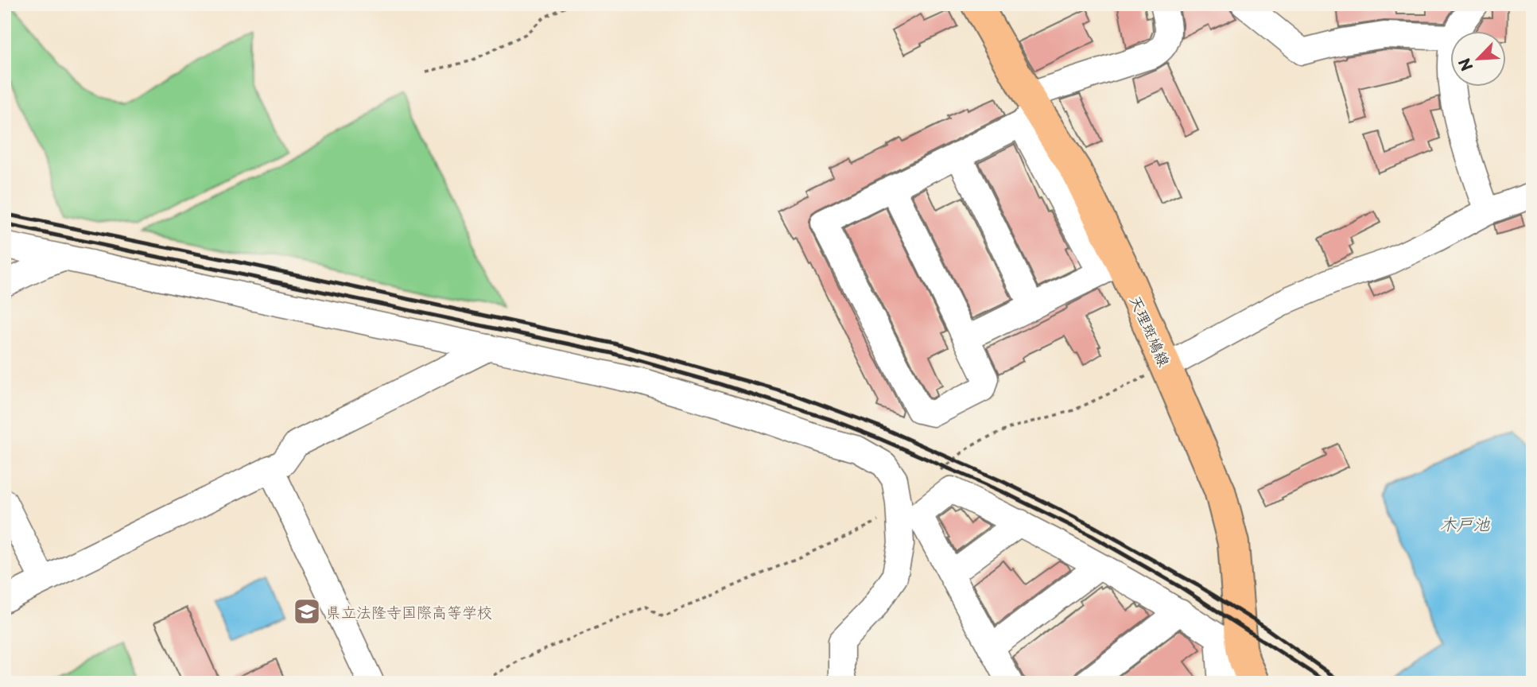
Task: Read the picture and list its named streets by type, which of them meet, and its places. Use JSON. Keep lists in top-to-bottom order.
{
  "streets": {
    "main road": ["天理斑鳩線"]
  },
  "water": ["木戸池"],
  "places": {
    "school or university": ["県立法隆寺国際高等学校"]
  },
  "north": "bottom left"
}
